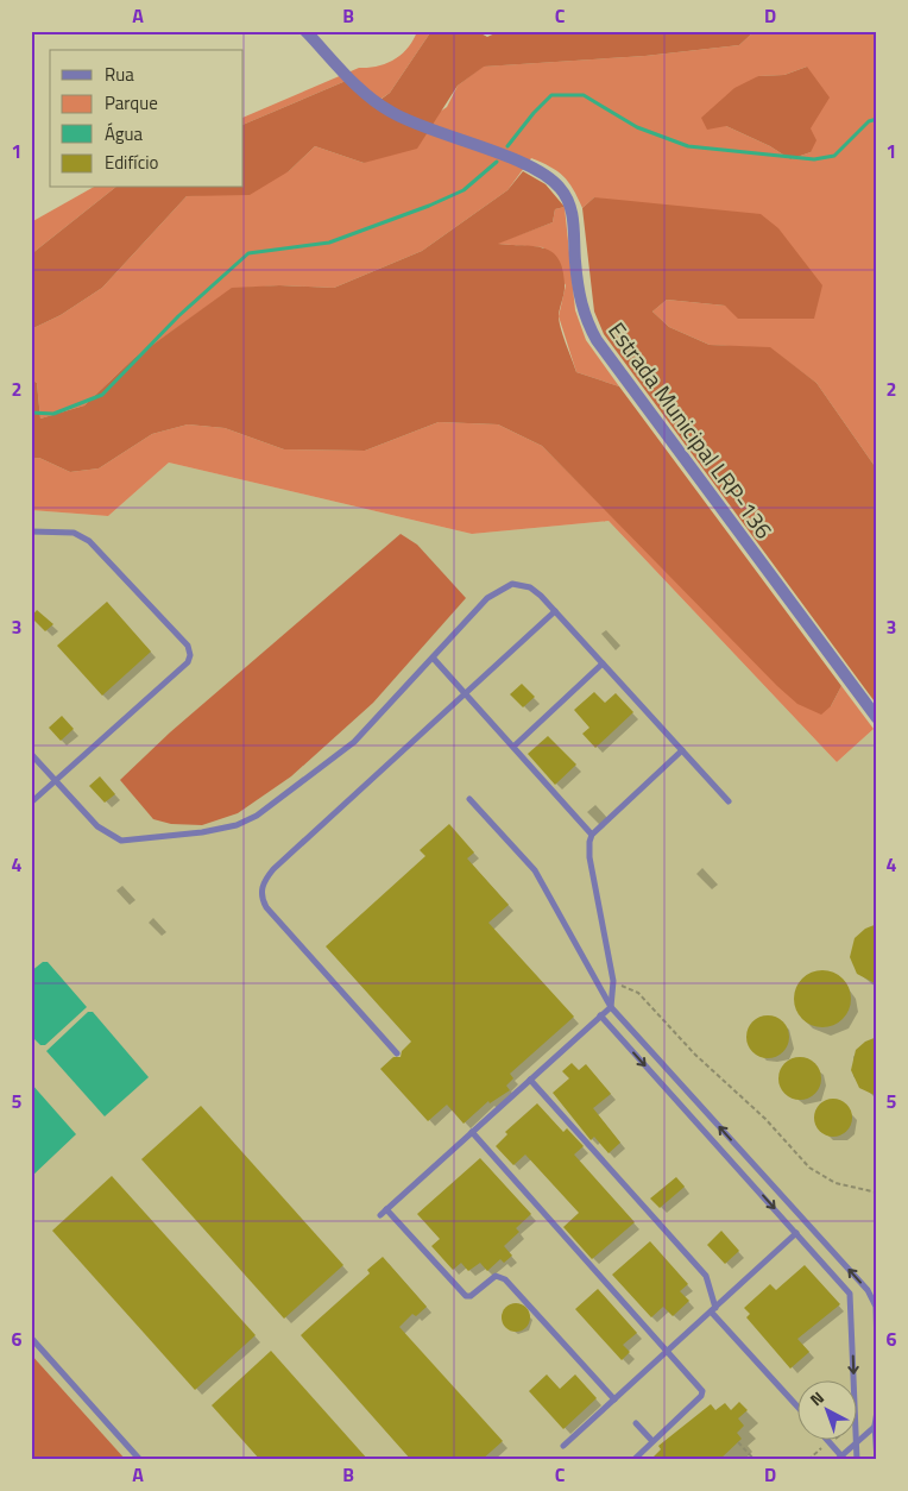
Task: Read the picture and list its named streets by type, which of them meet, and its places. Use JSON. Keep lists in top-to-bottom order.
{
  "streets": {
    "street": ["Estrada Municipal LRP-136"]
  },
  "legend": [
    "Rua",
    "Parque",
    "Água",
    "Edifício"
  ],
  "north": "top left",
  "grid": {
    "columns": [
      "A",
      "B",
      "C",
      "D"
    ],
    "rows": [
      "1",
      "2",
      "3",
      "4",
      "5",
      "6"
    ]
  }
}
